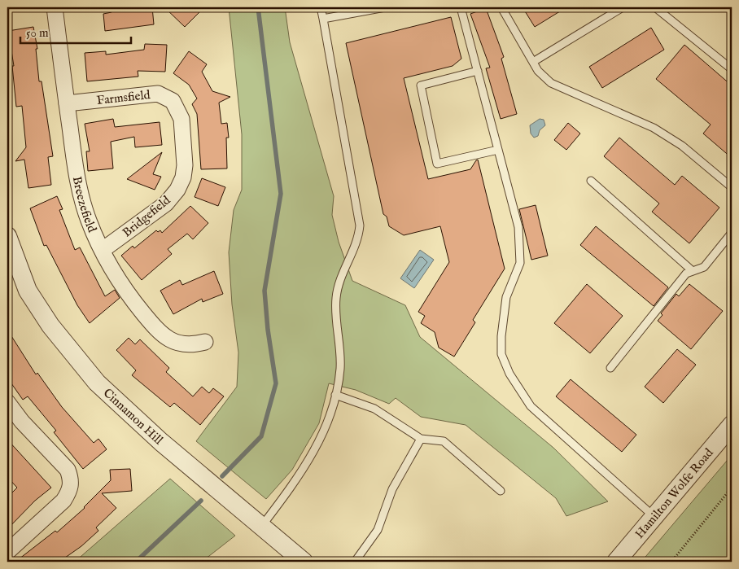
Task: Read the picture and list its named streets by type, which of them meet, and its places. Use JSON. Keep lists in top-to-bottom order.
{
  "streets": {
    "street": [
      "Farmsfield",
      "Breezefield",
      "Bridgefield",
      "Cinnamon Hill",
      "Hamilton Wolfe Road"
    ]
  },
  "crossings": [
    ["Farmsfield", "Breezefield"],
    ["Farmsfield", "Bridgefield"],
    ["Breezefield", "Bridgefield"]
  ],
  "scale_bar": "50 m"
}
